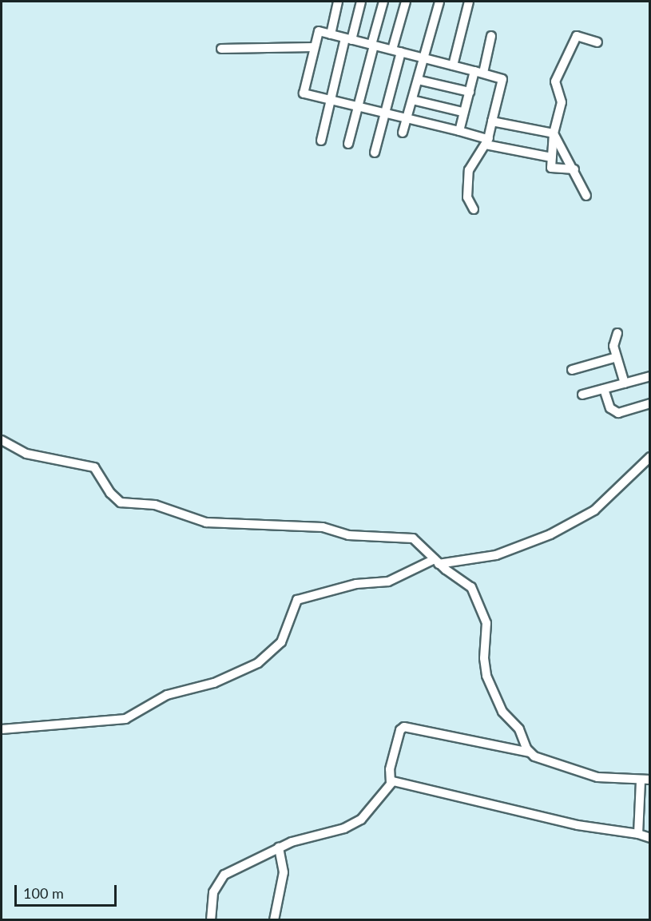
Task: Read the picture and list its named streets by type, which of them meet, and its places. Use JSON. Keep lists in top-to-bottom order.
{
  "scale_bar": "100 m"
}
